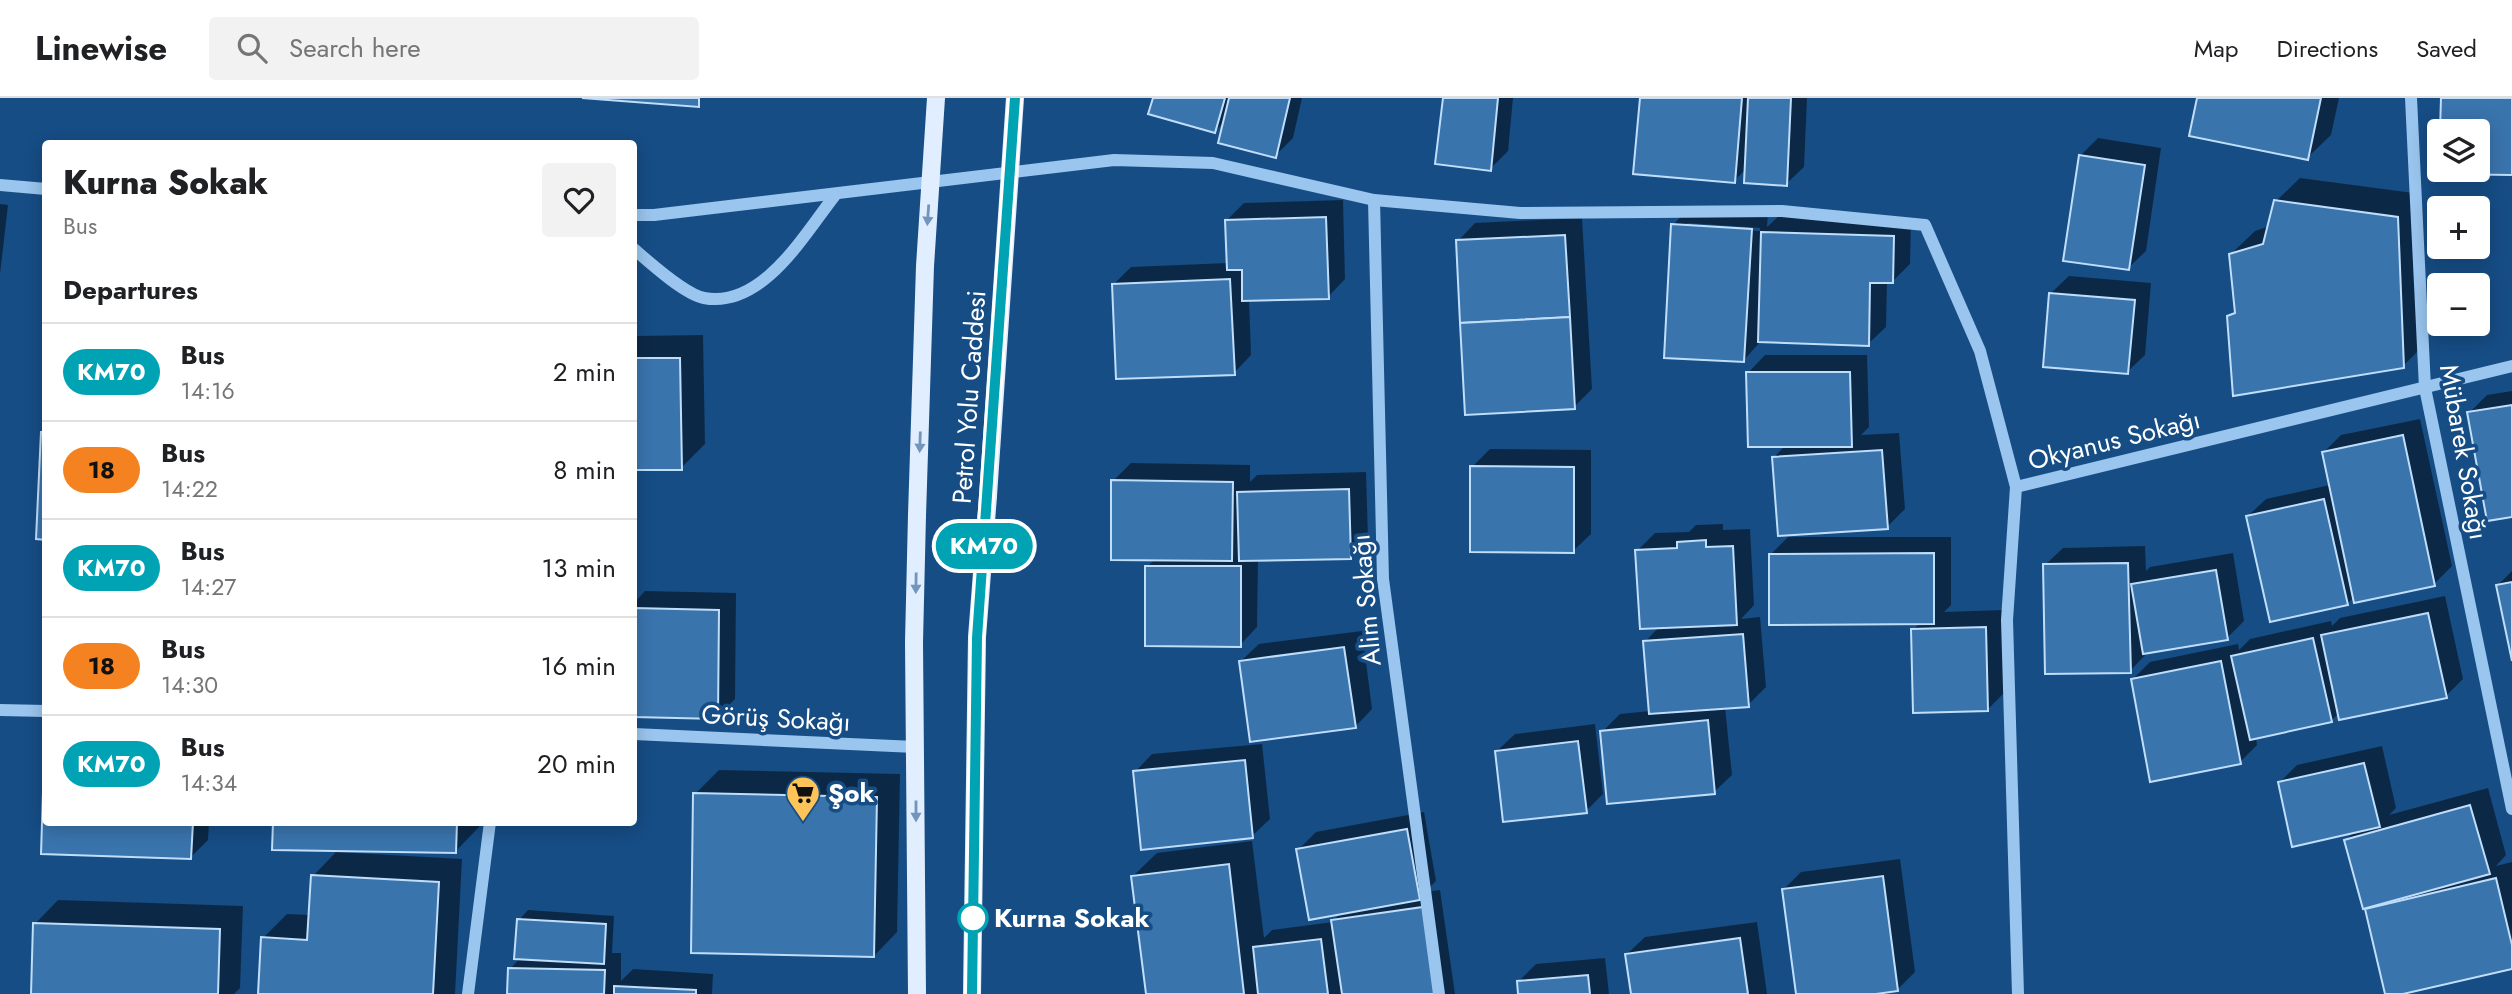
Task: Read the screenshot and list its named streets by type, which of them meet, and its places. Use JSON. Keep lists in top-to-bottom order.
{
  "streets": {
    "main road": ["Petrol Yolu Caddesi"],
    "street": [
      "Okyanus Sokağı",
      "Mübarek Sokağı",
      "Alim Sokağı",
      "Görüş Sokağı"
    ]
  },
  "crossings": [
    ["Petrol Yolu Caddesi", "Görüş Sokağı"],
    ["Okyanus Sokağı", "Mübarek Sokağı"]
  ],
  "places": {
    "supermarket": ["Şok"],
    "other": ["Kurna Sokak"]
  },
  "lines": ["bus line KM70"],
  "page": {
    "header": "Linewise",
    "search": "Search here",
    "nav": ["Map", "Directions", "Saved"],
    "on_map": "KM70",
    "map_buttons": ["+", "−"],
    "heading": [
      ["Kurna Sokak", "Bus"],
      "Departures"
    ],
    "list": [
      {
        "mark": "KM70",
        "name": "Bus",
        "note": "14:16",
        "value": "2 min"
      },
      {
        "mark": "18",
        "name": "Bus",
        "note": "14:22",
        "value": "8 min"
      },
      {
        "mark": "KM70",
        "name": "Bus",
        "note": "14:27",
        "value": "13 min"
      },
      {
        "mark": "18",
        "name": "Bus",
        "note": "14:30",
        "value": "16 min"
      },
      {
        "mark": "KM70",
        "name": "Bus",
        "note": "14:34",
        "value": "20 min"
      }
    ]
  }
}
